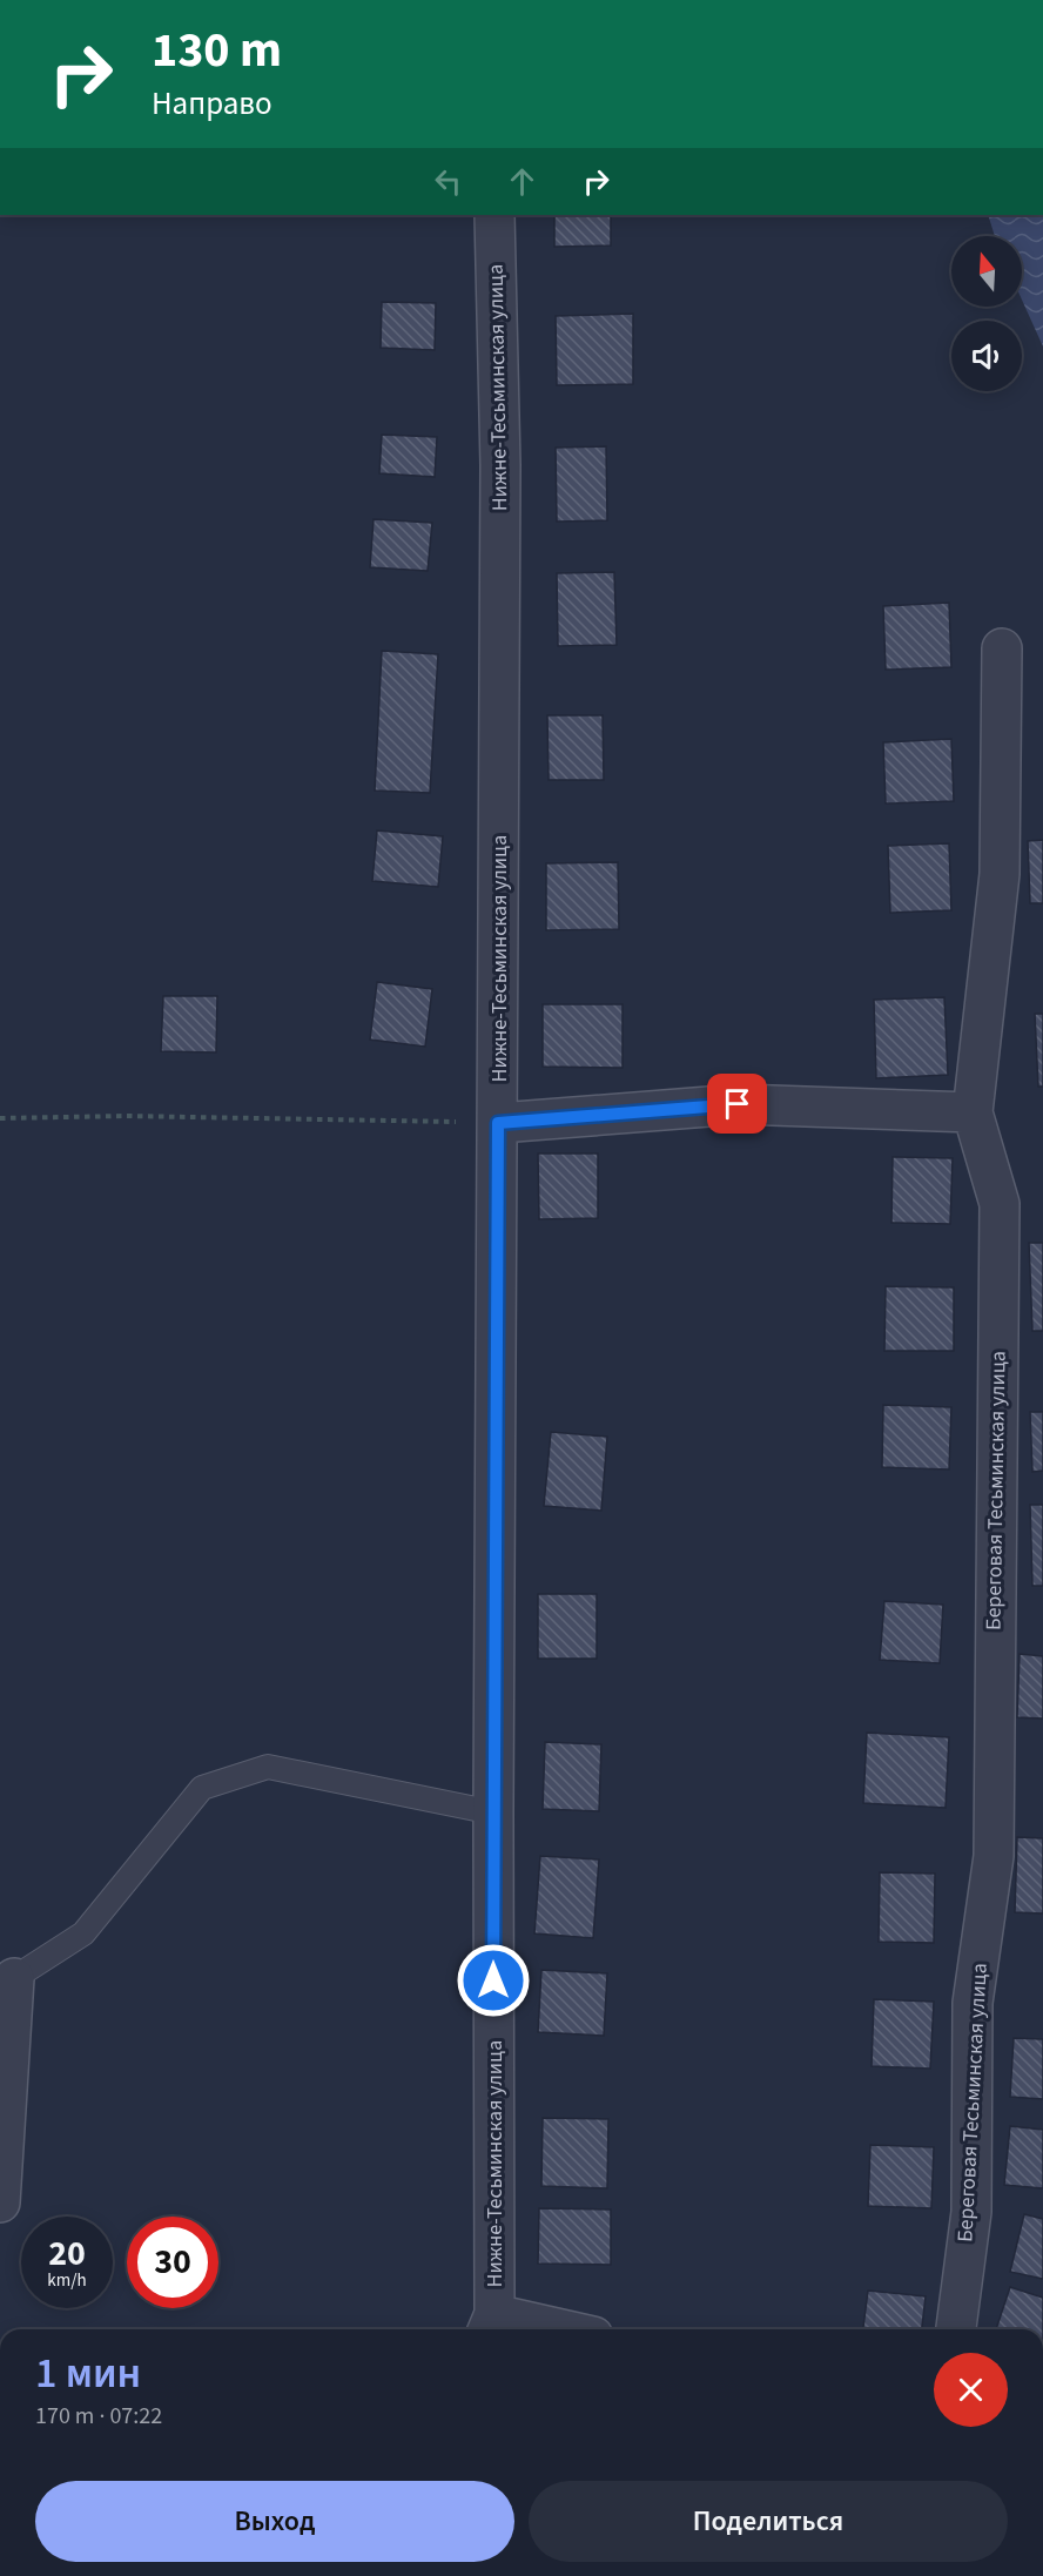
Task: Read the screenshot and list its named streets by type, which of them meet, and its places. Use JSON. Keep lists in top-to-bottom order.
{
  "streets": {
    "street": ["Нижне-Тесьминская улица", "Береговая Тесьминская улица"]
  },
  "north": "top",
  "page": {
    "turn": ["130 m", "Направо"],
    "speed": "20 km/h",
    "limit": "30",
    "heading": ["1 мин", "170 m · 07:22"],
    "buttons": ["Выход", "Поделиться"]
  }
}
